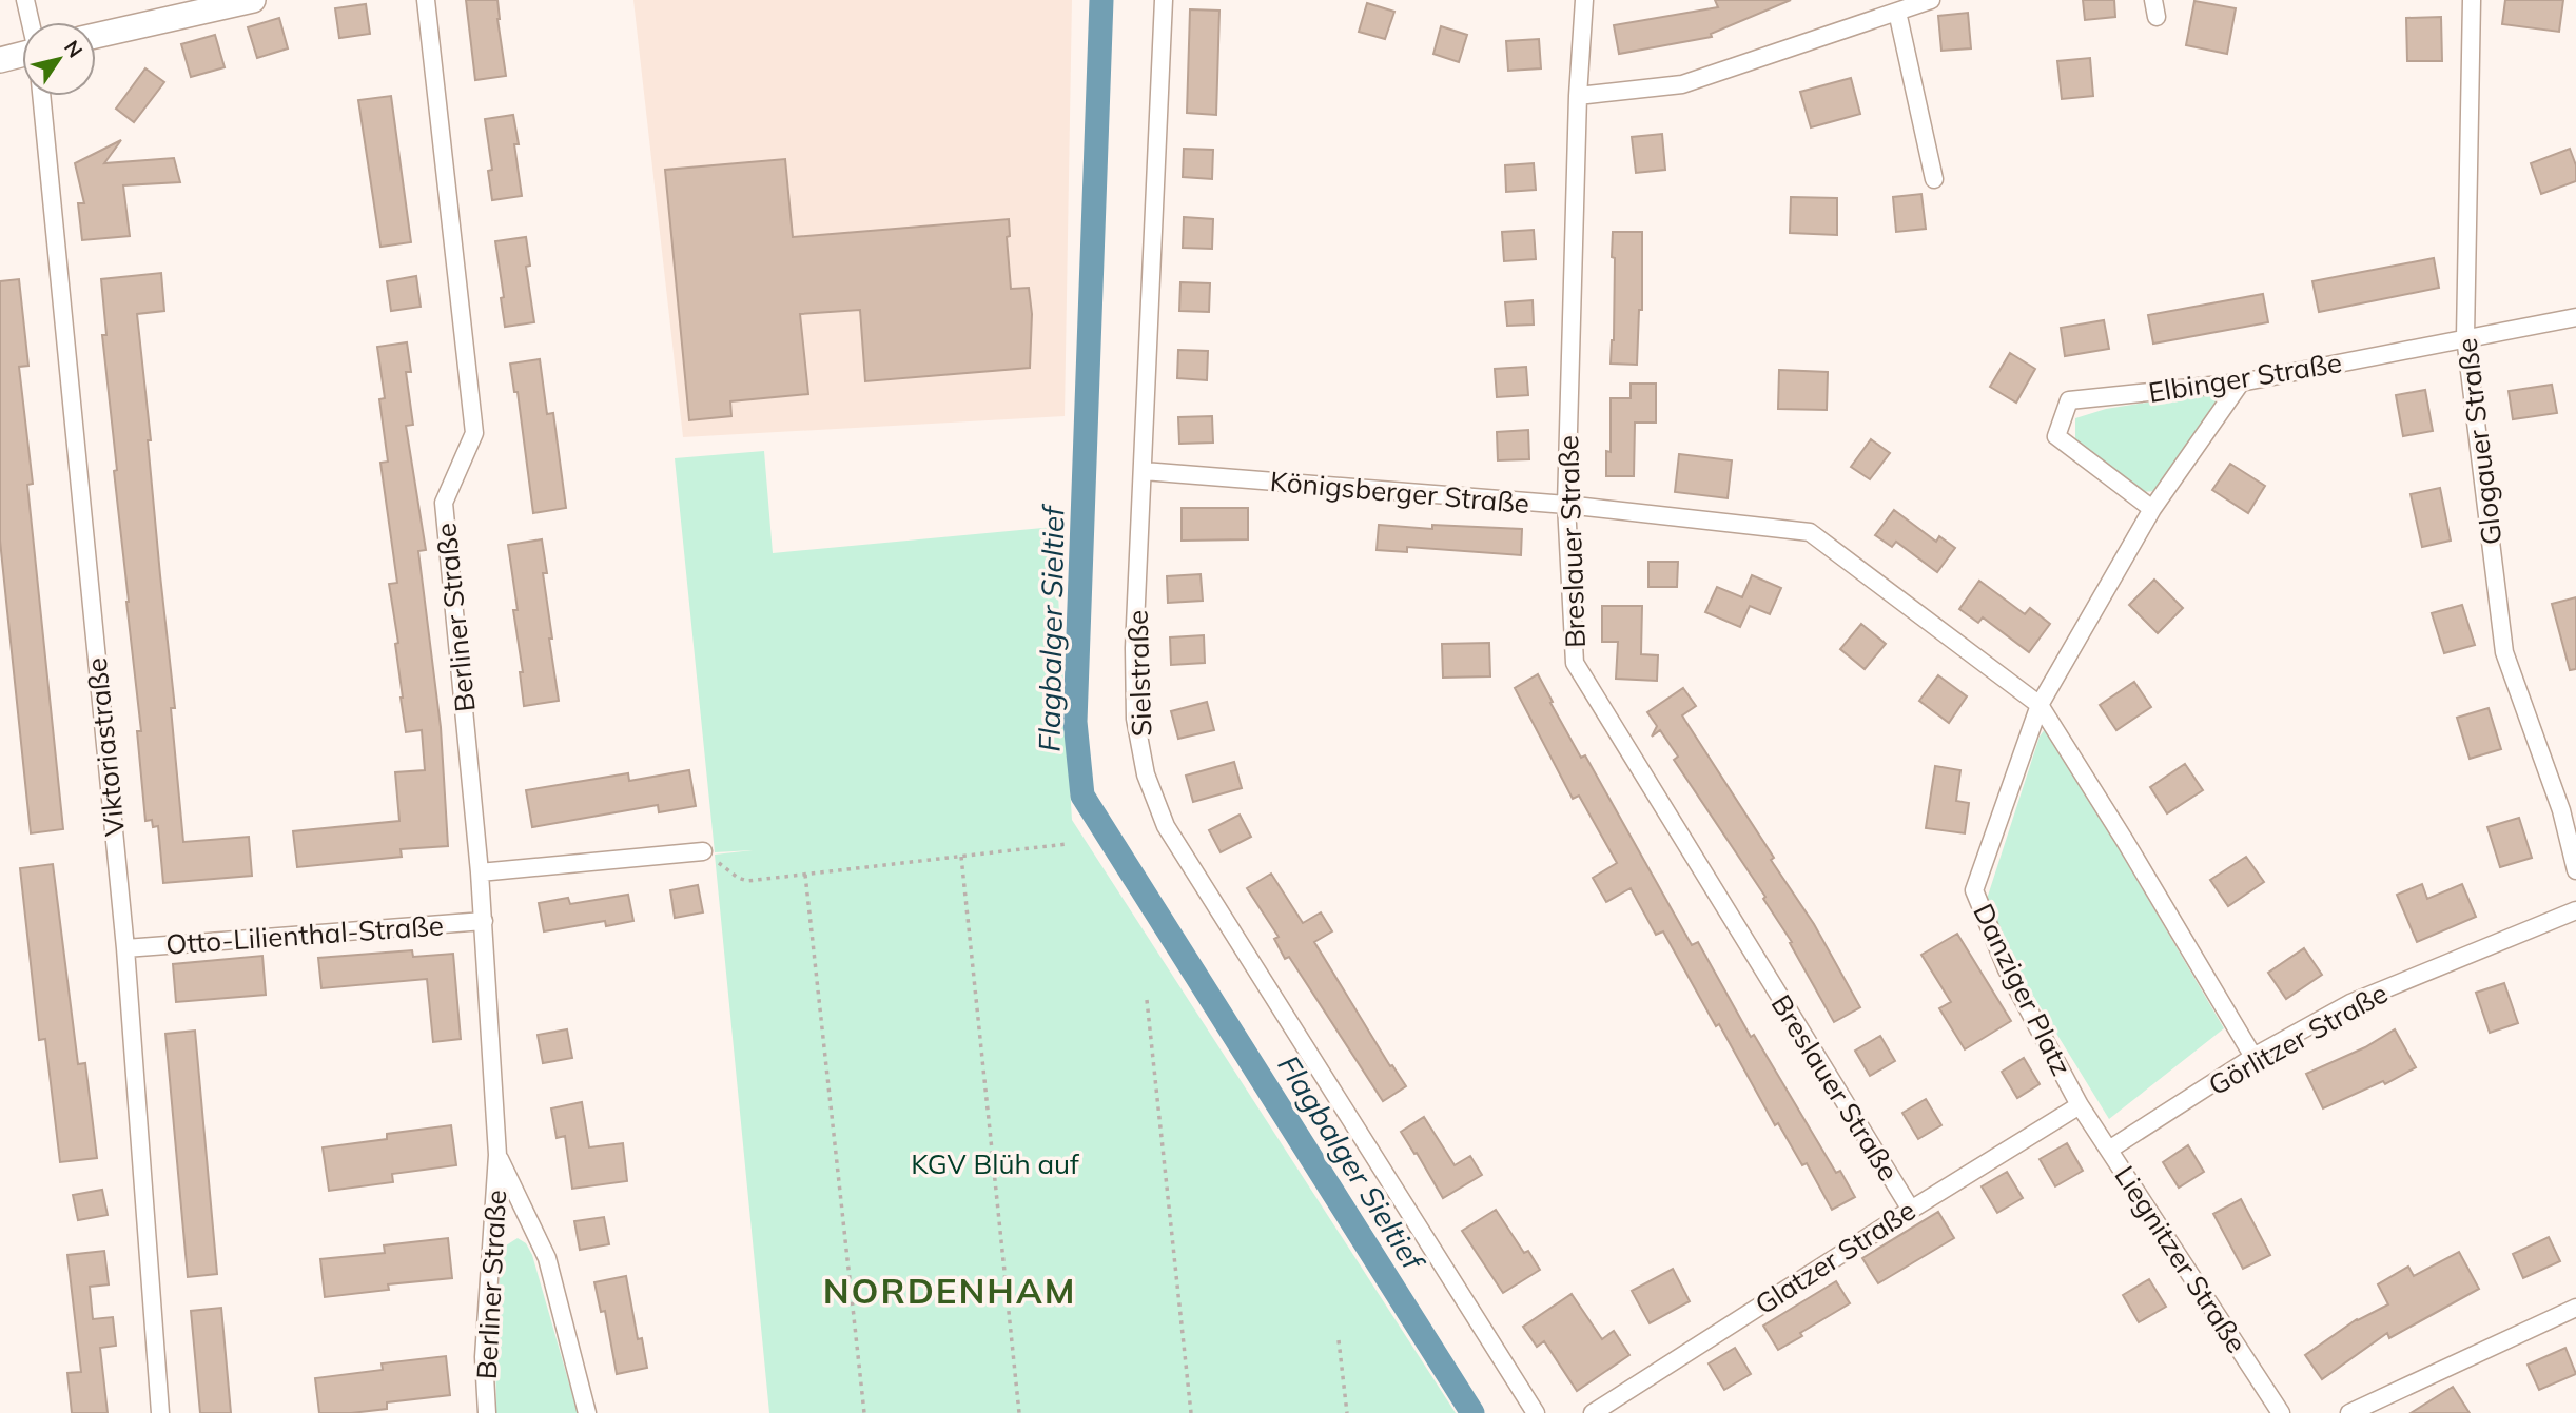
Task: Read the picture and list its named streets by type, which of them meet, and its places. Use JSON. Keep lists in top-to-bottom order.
{
  "streets": {
    "street": [
      "Elbinger Straße",
      "Glogauer Straße",
      "Königsberger Straße",
      "Breslauer Straße",
      "Berliner Straße",
      "Sielstraße",
      "Viktoriastraße",
      "Otto-Lilienthal-Straße",
      "Danziger Platz",
      "Görlitzer Straße",
      "Glatzer Straße",
      "Liegnitzer Straße"
    ]
  },
  "crossings": [
    ["Elbinger Straße", "Glogauer Straße"],
    ["Elbinger Straße", "Danziger Platz"],
    ["Königsberger Straße", "Breslauer Straße"],
    ["Königsberger Straße", "Sielstraße"],
    ["Königsberger Straße", "Danziger Platz"],
    ["Breslauer Straße", "Glatzer Straße"],
    ["Berliner Straße", "Otto-Lilienthal-Straße"],
    ["Viktoriastraße", "Otto-Lilienthal-Straße"],
    ["Danziger Platz", "Glatzer Straße"],
    ["Danziger Platz", "Liegnitzer Straße"],
    ["Görlitzer Straße", "Liegnitzer Straße"],
    ["Glatzer Straße", "Liegnitzer Straße"]
  ],
  "districts": ["NORDENHAM"],
  "water": ["Flagbalger Sieltief"],
  "parks": ["KGV Blüh auf"],
  "north": "top right"
}
